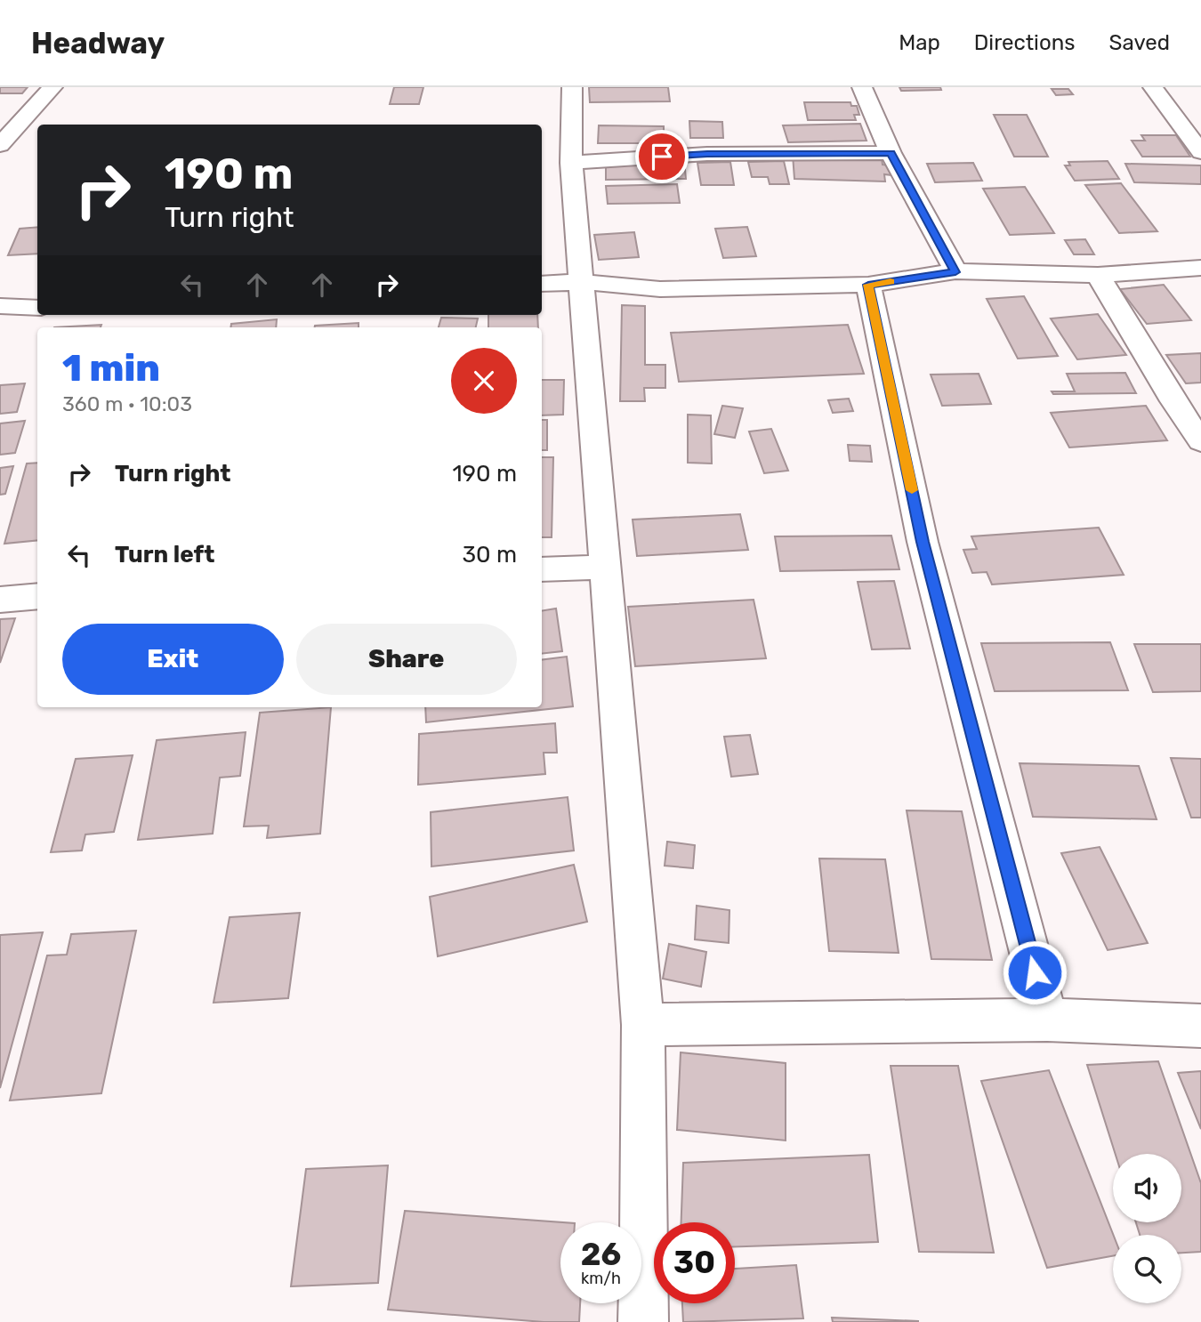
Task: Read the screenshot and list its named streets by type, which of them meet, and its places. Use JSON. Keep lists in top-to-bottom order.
{
  "page": {
    "header": "Headway",
    "nav": ["Map", "Directions", "Saved"],
    "turn": ["190 m", "Turn right"],
    "heading": ["1 min", "360 m · 10:03"],
    "list": [
      {
        "name": "Turn right",
        "value": "190 m"
      },
      {
        "name": "Turn left",
        "value": "30 m"
      }
    ],
    "buttons": ["Exit", "Share"],
    "speed": "26 km/h",
    "limit": "30"
  }
}
